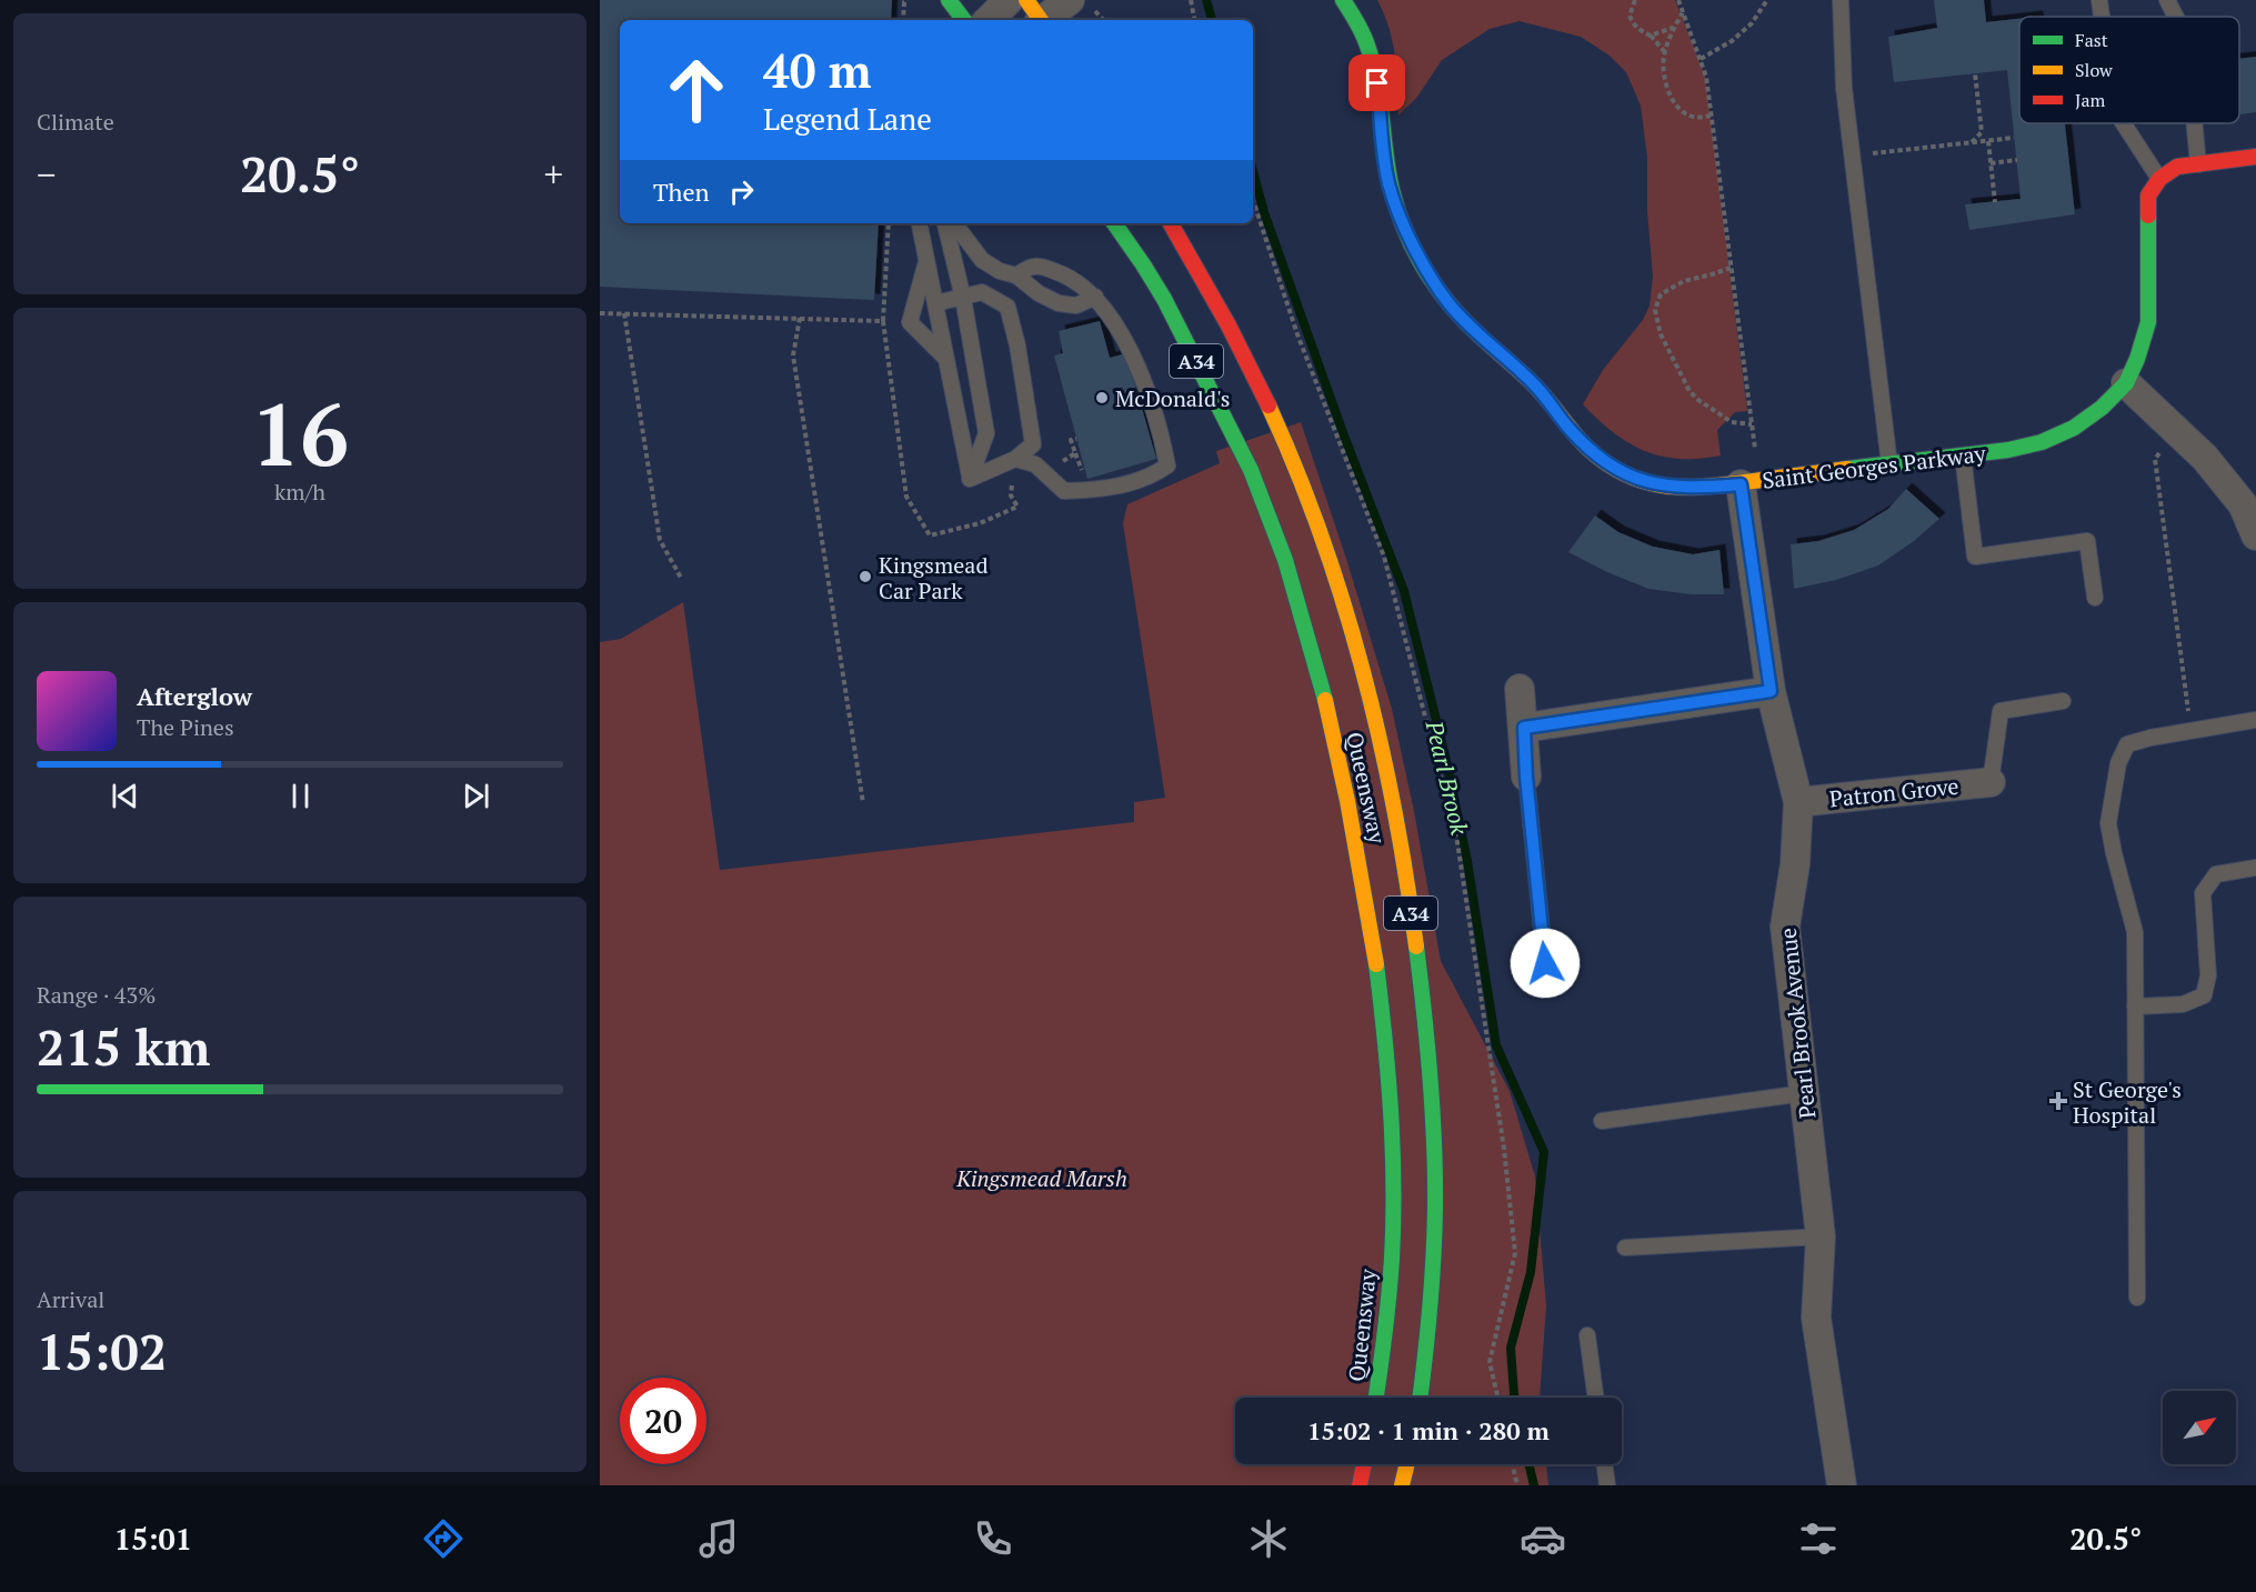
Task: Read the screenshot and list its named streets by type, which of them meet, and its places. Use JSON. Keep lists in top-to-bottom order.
{
  "streets": {
    "main road": ["A34", "Saint Georges Parkway", "Queensway"],
    "street": ["Patron Grove", "Pearl Brook Avenue"]
  },
  "crossings": [
    ["Saint Georges Parkway", "Pearl Brook Avenue"],
    ["Patron Grove", "Pearl Brook Avenue"]
  ],
  "water": ["Pearl Brook"],
  "parks": ["Kingsmead Marsh"],
  "places": {
    "other": ["McDonald's", "Kingsmead Car Park"],
    "health": ["St George's Hospital"]
  },
  "legend": ["Fast", "Slow", "Jam"],
  "north": "top right",
  "page": {
    "tile": [
      "Climate",
      ["16", "km/h"],
      ["Range · 43%", "215 km"],
      ["Arrival", "15:02"]
    ],
    "turn": ["40 m", "Legend Lane"],
    "heat": ["−", "20.5°", "+"],
    "then": "Then",
    "song": ["Afterglow", "The Pines"],
    "limit": "20",
    "trip": "15:02 · 1 min · 280 m",
    "tabs": ["15:01", "20.5°"]
  }
}
